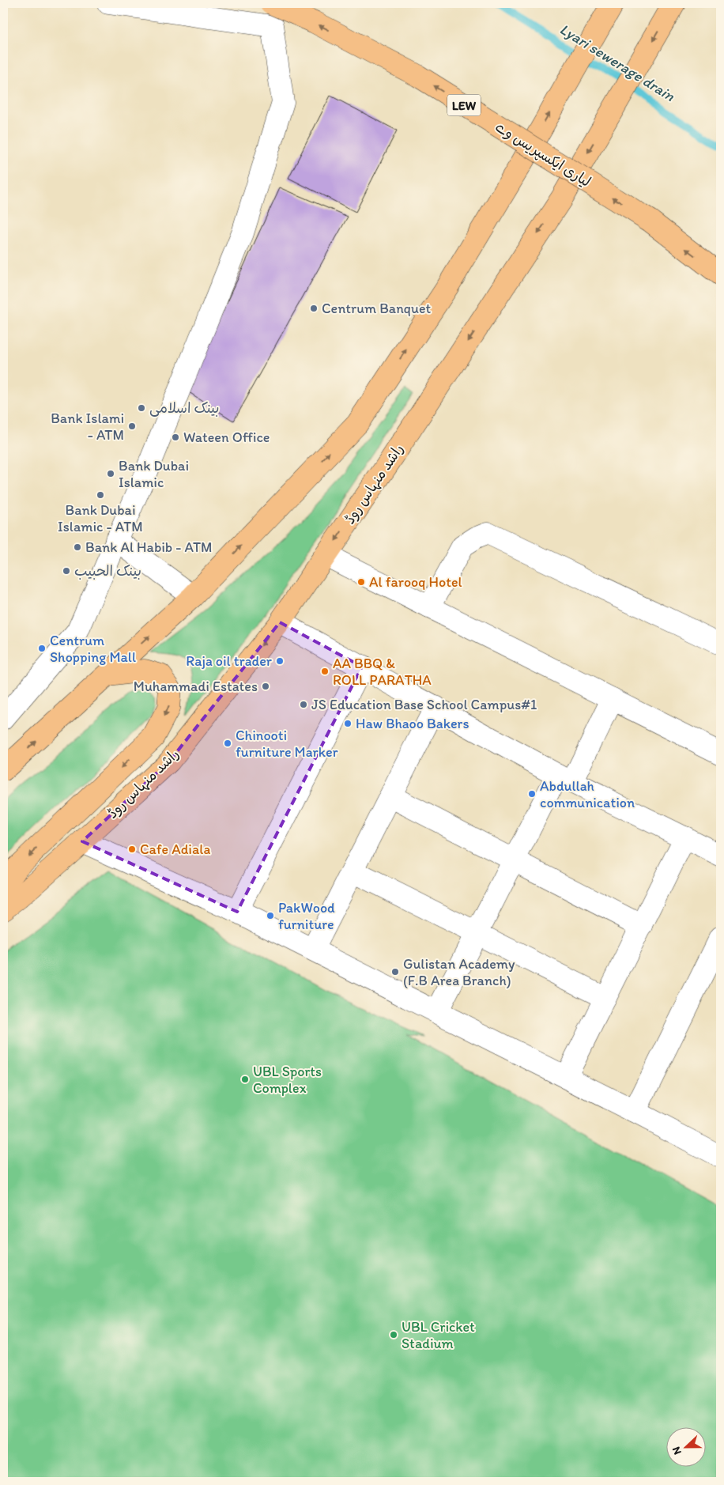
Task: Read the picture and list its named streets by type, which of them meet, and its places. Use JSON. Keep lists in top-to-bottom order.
{
  "streets": {
    "main road": ["LEW", "لیاری ایکسپریس وے", "راشد منہاس روڈ"]
  },
  "one_way": ["لیاری ایکسپریس وے"],
  "water": ["Lyari sewerage drain"],
  "places": [
    "Centrum Banquet",
    "بینک اسلامی",
    "Bank Islami - ATM",
    "Wateen Office",
    "Bank Dubai Islamic",
    "Bank Dubai Islamic - ATM",
    "Bank Al Habib - ATM",
    "بينک الحبيب",
    "Al farooq Hotel",
    "Centrum Shopping Mall",
    "Raja oil trader",
    "AA BBQ & ROLL PARATHA",
    "Muhammadi Estates",
    "JS Education Base School Campus#1",
    "Haw Bhaoo Bakers",
    "Chinooti furniture Marker",
    "Abdullah communication",
    "Cafe Adiala",
    "PakWood furniture",
    "Gulistan Academy (F.B Area Branch)",
    "UBL Sports Complex",
    "UBL Cricket Stadium"
  ],
  "north": "left"
}
